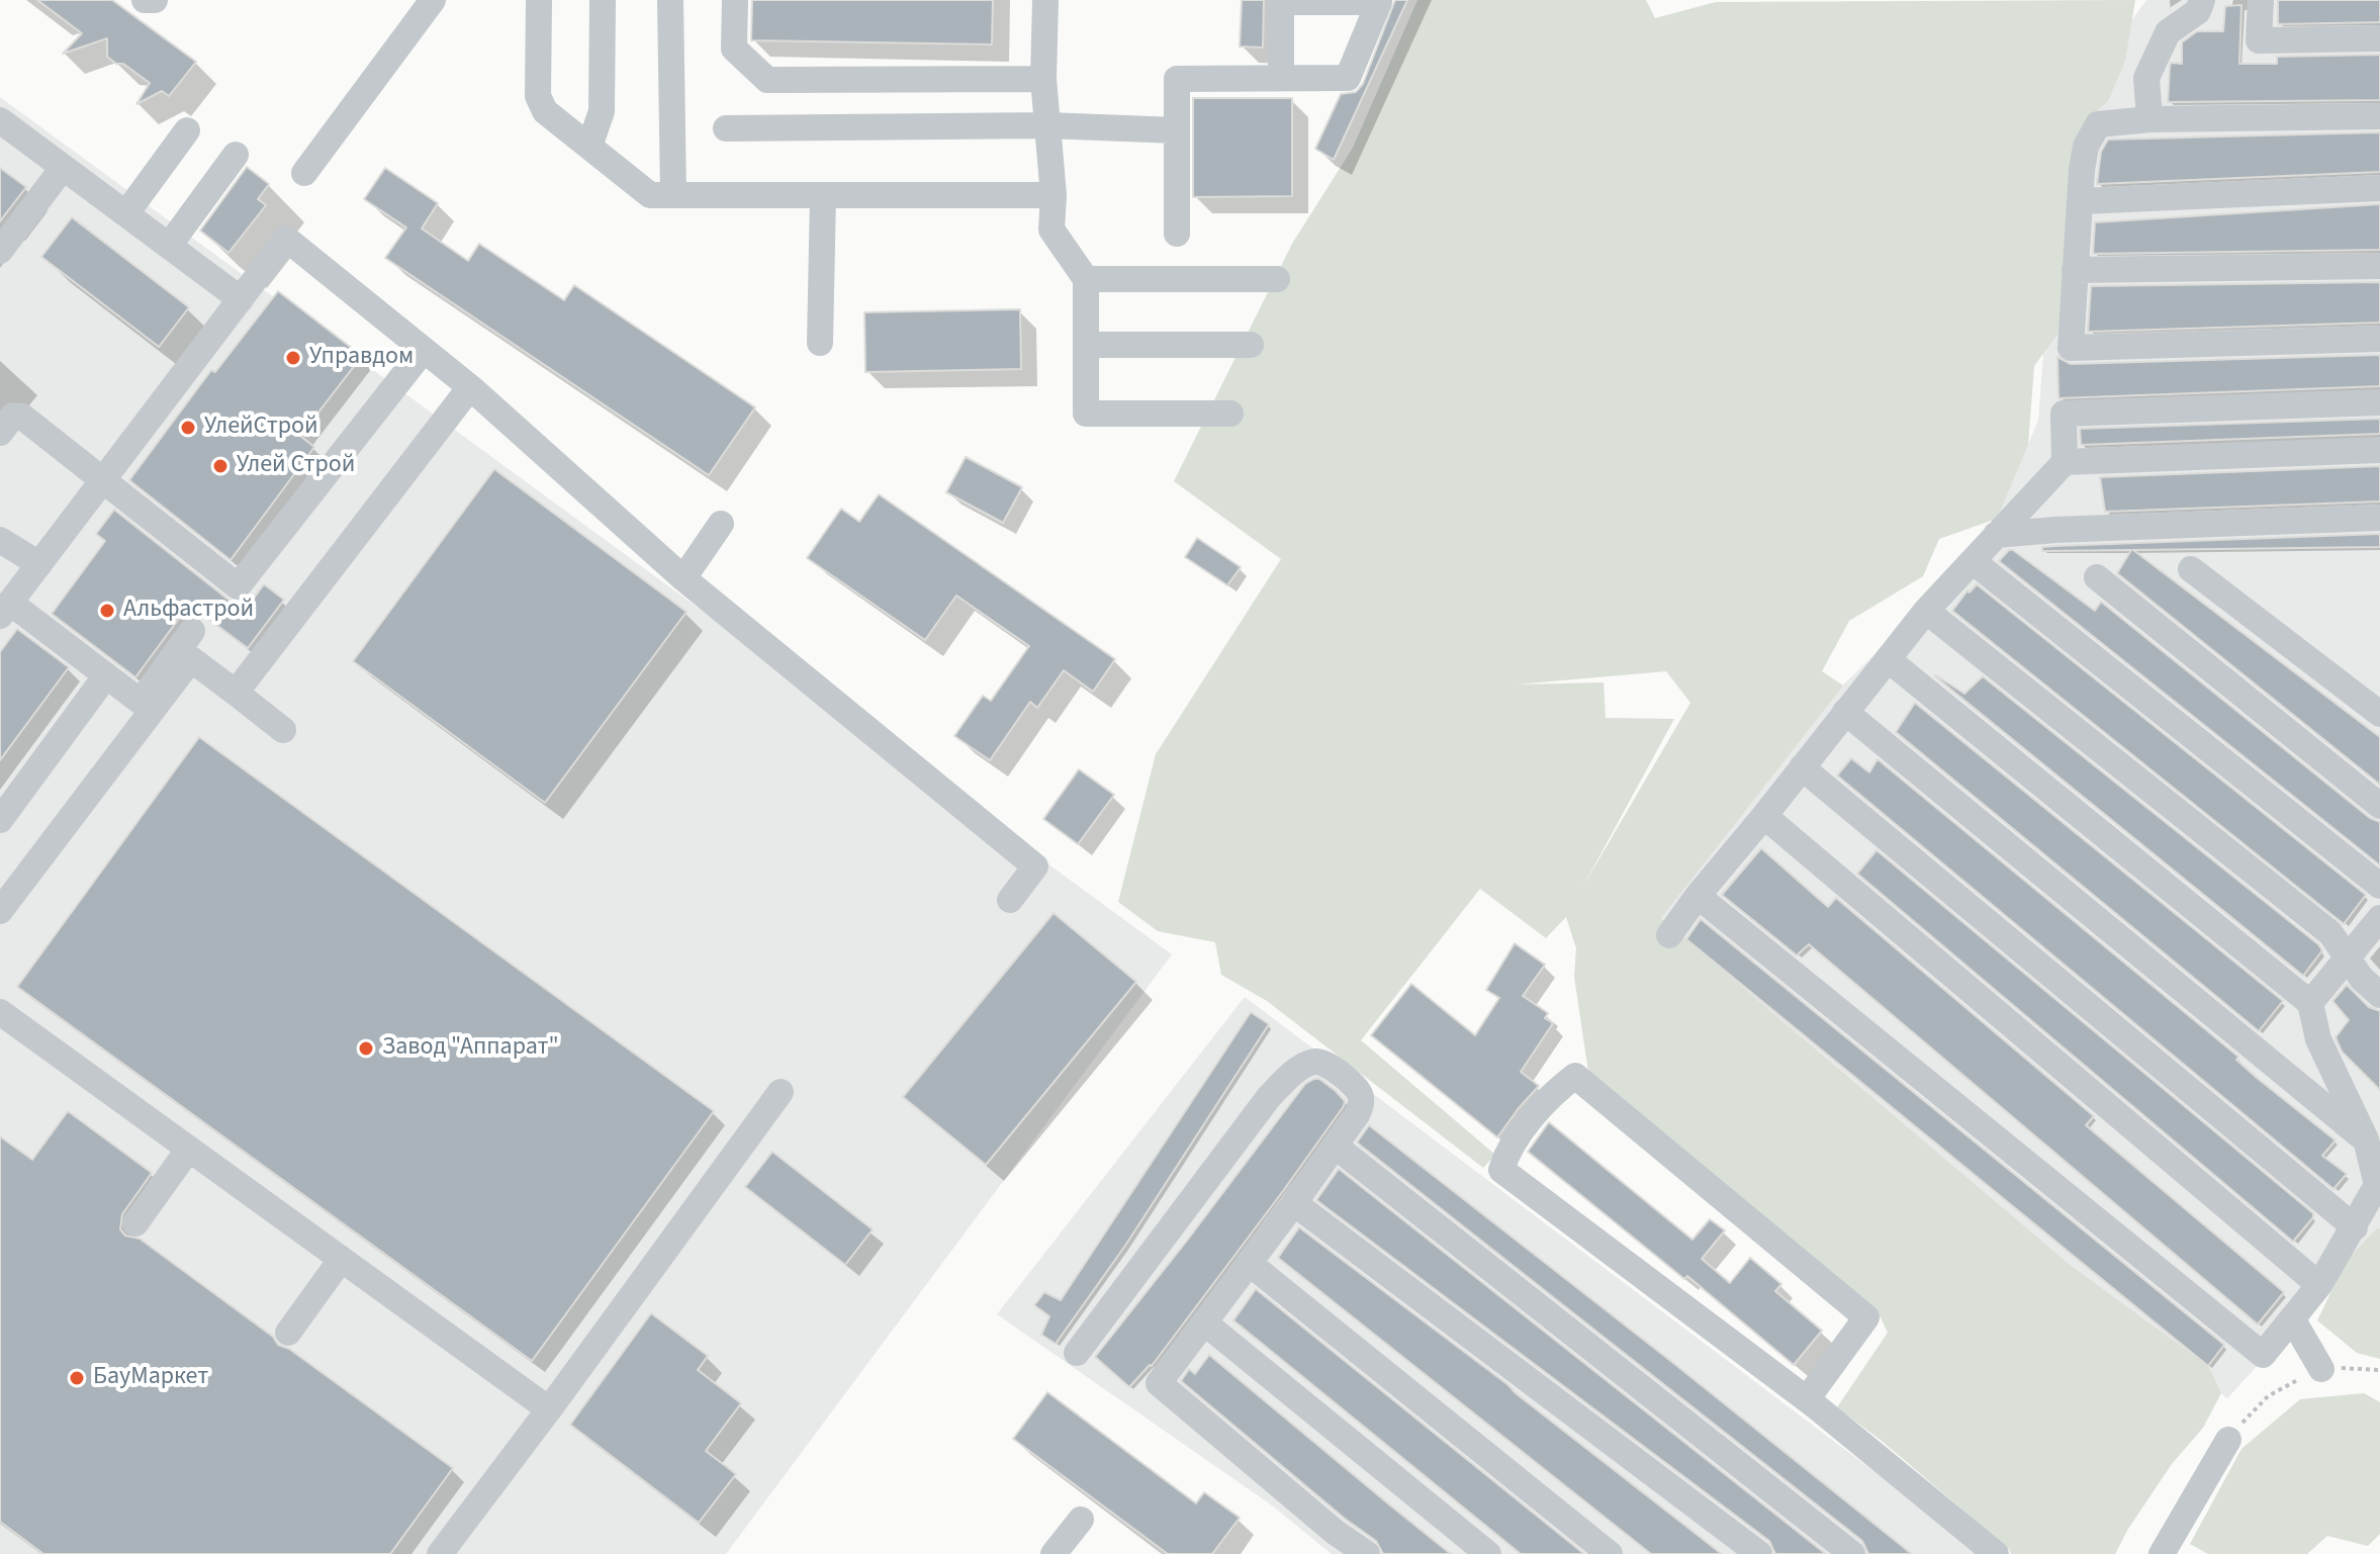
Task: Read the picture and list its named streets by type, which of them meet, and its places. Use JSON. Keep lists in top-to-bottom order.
{
  "places": [
    "Управдом",
    "УлейСтрой",
    "Улей Строй",
    "Альфастрой",
    "Завод \"Аппарат\"",
    "БауМаркет"
  ]
}
